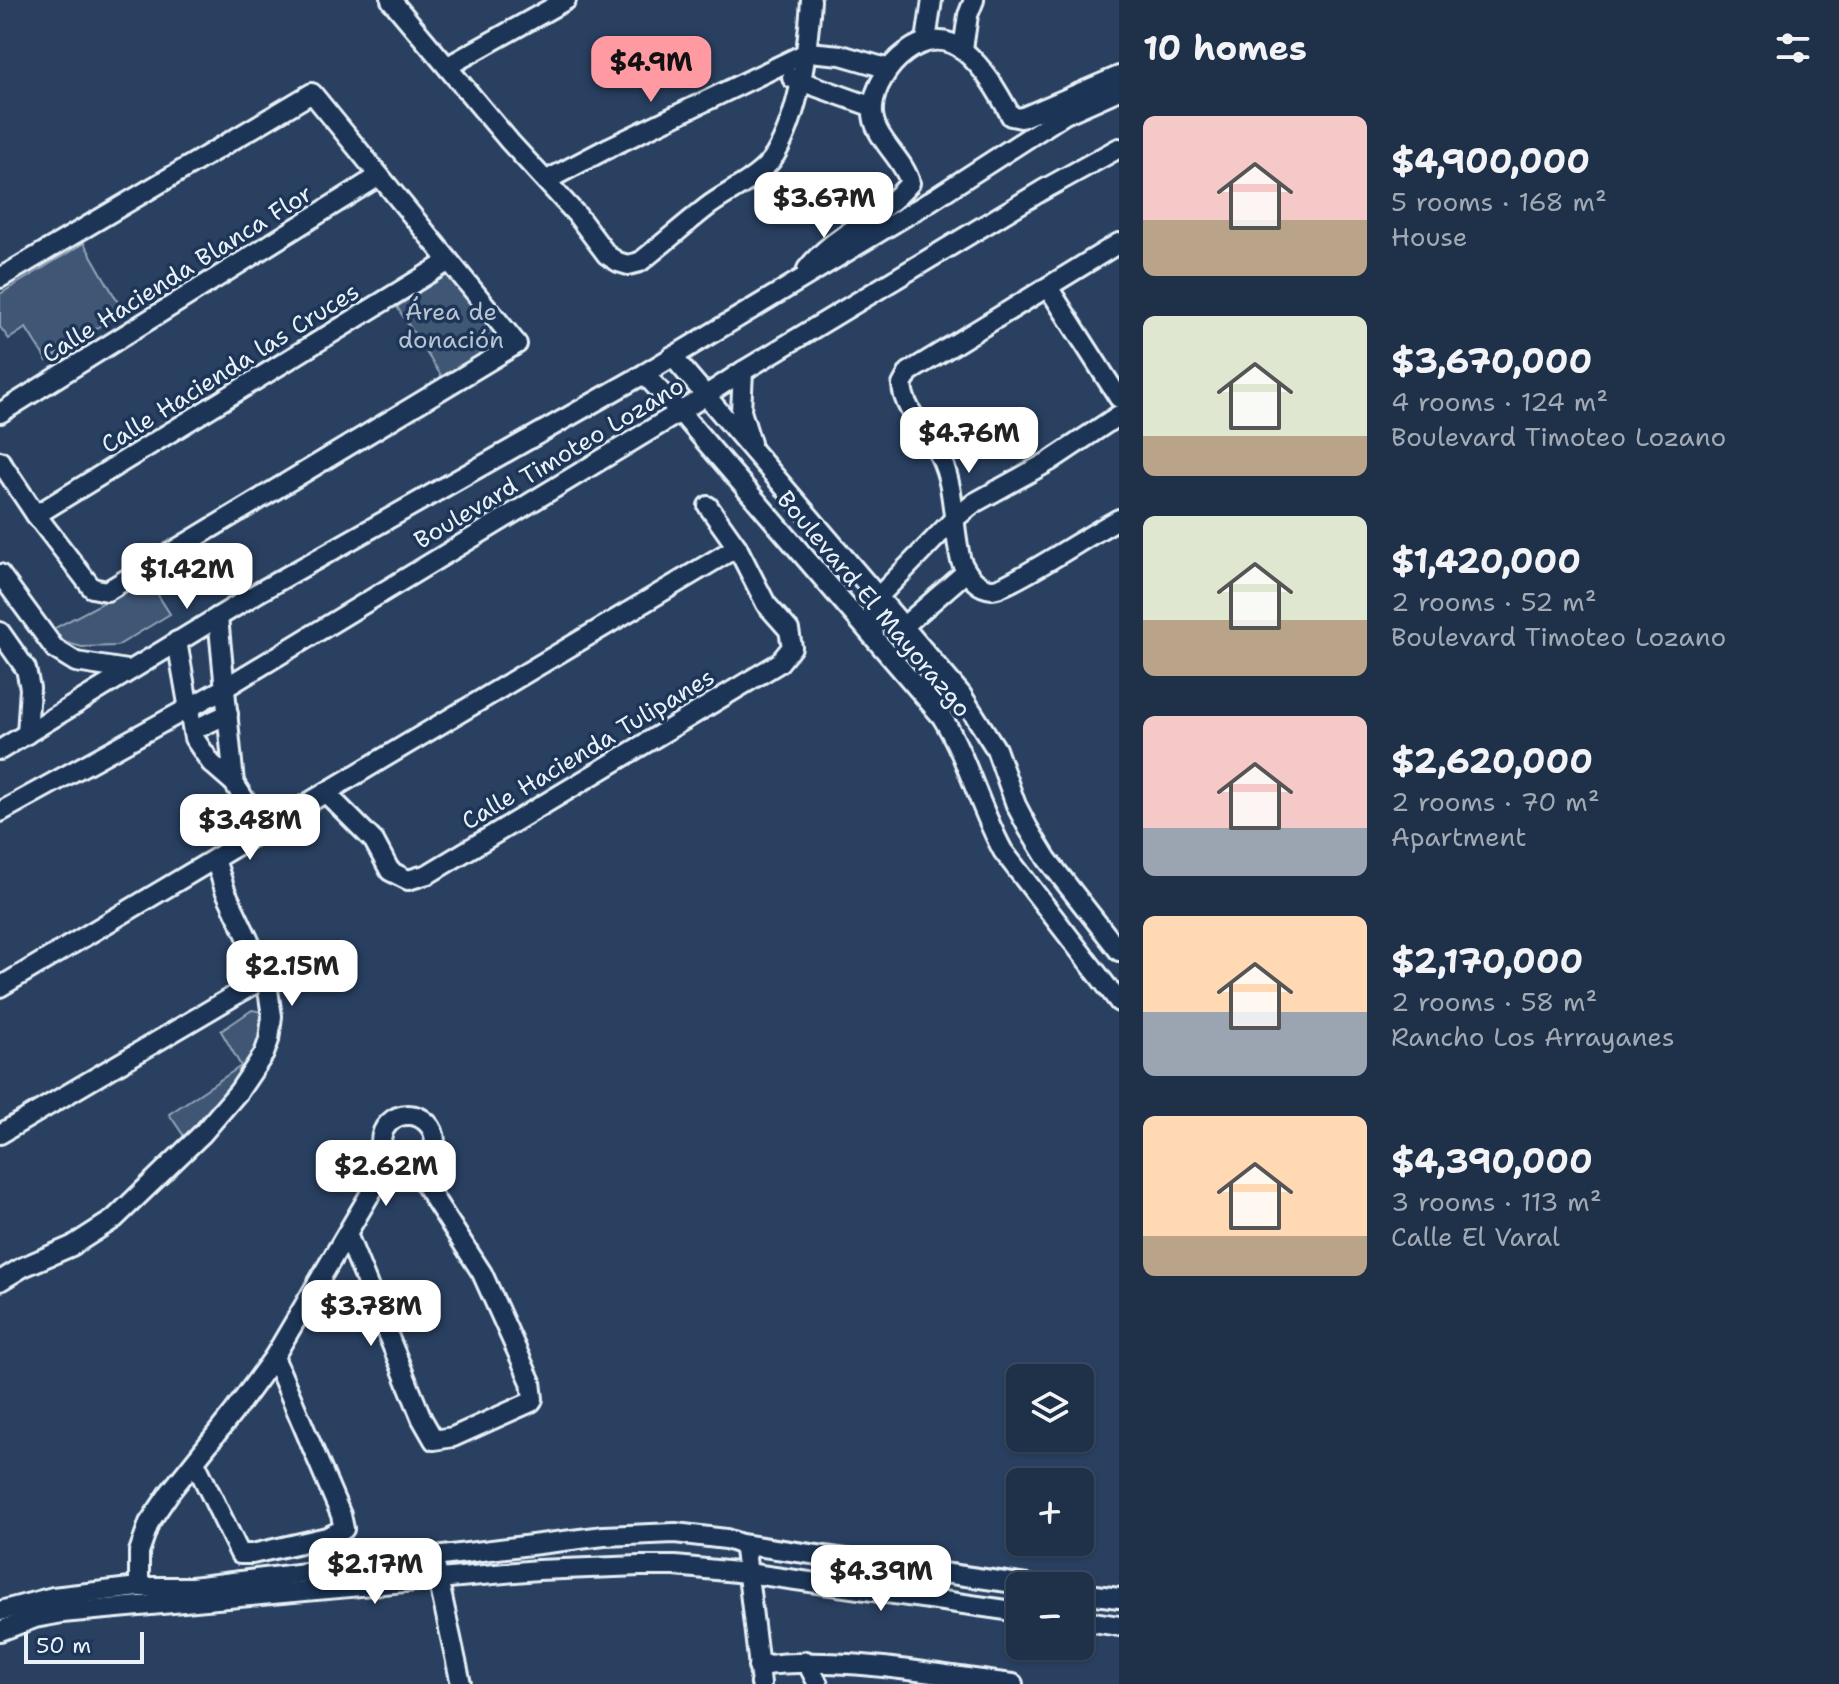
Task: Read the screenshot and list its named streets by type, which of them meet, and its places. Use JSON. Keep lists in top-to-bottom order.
{
  "streets": {
    "street": [
      "Calle Hacienda Blanca Flor",
      "Calle Hacienda las Cruces",
      "Boulevard Timoteo Lozano",
      "Boulevard El Mayorazgo",
      "Calle Hacienda Tulipanes"
    ]
  },
  "crossings": [
    ["Boulevard Timoteo Lozano", "Boulevard El Mayorazgo"]
  ],
  "parks": ["Área de donación"],
  "scale_bar": "50 m",
  "page": {
    "heading": "10 homes",
    "price": [
      "$4.9M",
      "$3.67M",
      "$4.76M",
      "$1.42M",
      "$3.48M",
      "$2.15M",
      "$2.62M",
      "$3.78M",
      "$2.17M",
      "$4.39M"
    ],
    "list": [
      {
        "name": "$4,900,000",
        "note": "5 rooms · 168 m² · House"
      },
      {
        "name": "$3,670,000",
        "note": "4 rooms · 124 m² · Boulevard Timoteo Lozano"
      },
      {
        "name": "$1,420,000",
        "note": "2 rooms · 52 m² · Boulevard Timoteo Lozano"
      },
      {
        "name": "$2,620,000",
        "note": "2 rooms · 70 m² · Apartment"
      },
      {
        "name": "$2,170,000",
        "note": "2 rooms · 58 m² · Rancho Los Arrayanes"
      },
      {
        "name": "$4,390,000",
        "note": "3 rooms · 113 m² · Calle El Varal"
      }
    ],
    "map_buttons": ["+", "−"],
    "scale": "50 m"
  }
}
